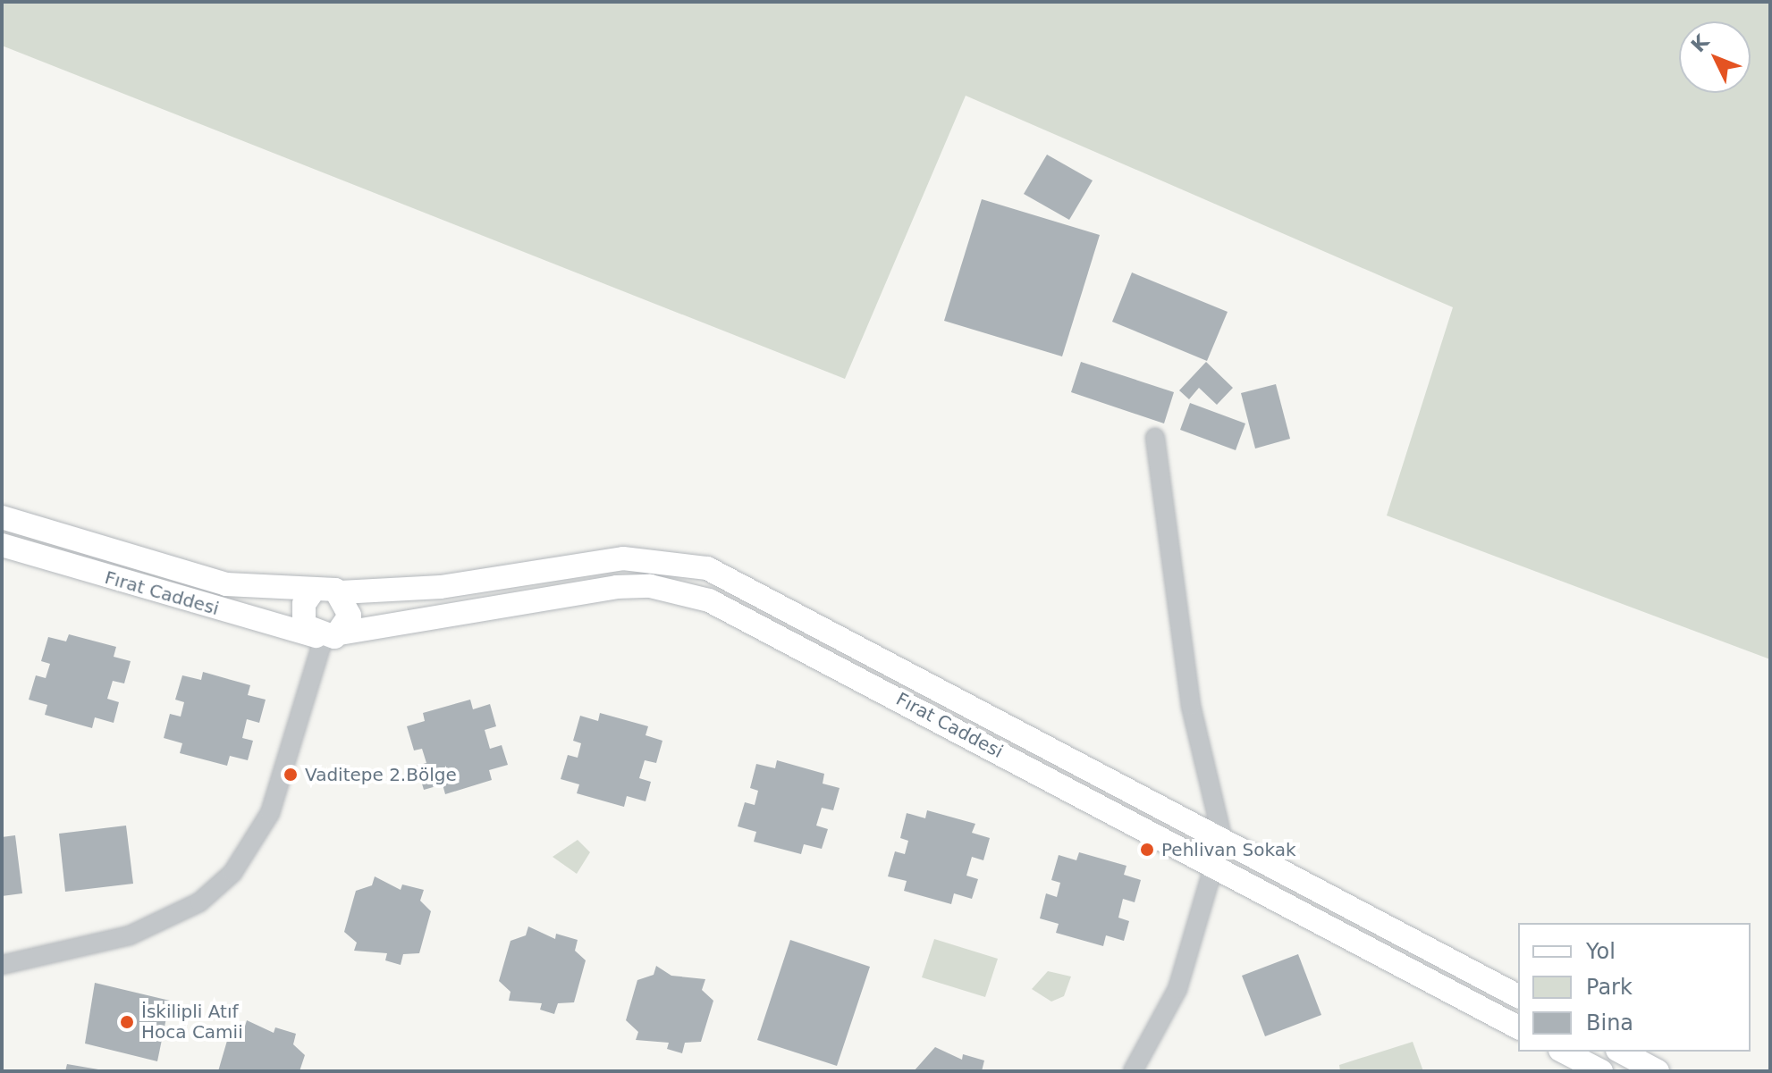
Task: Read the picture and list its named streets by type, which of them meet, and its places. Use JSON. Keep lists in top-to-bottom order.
{
  "streets": {
    "main road": ["Fırat Caddesi"]
  },
  "places": ["Vaditepe 2.Bölge", "Pehlivan Sokak", "İskilipli Atıf Hoca Camii"],
  "legend": ["Yol", "Park", "Bina"],
  "north": "top left"
}
